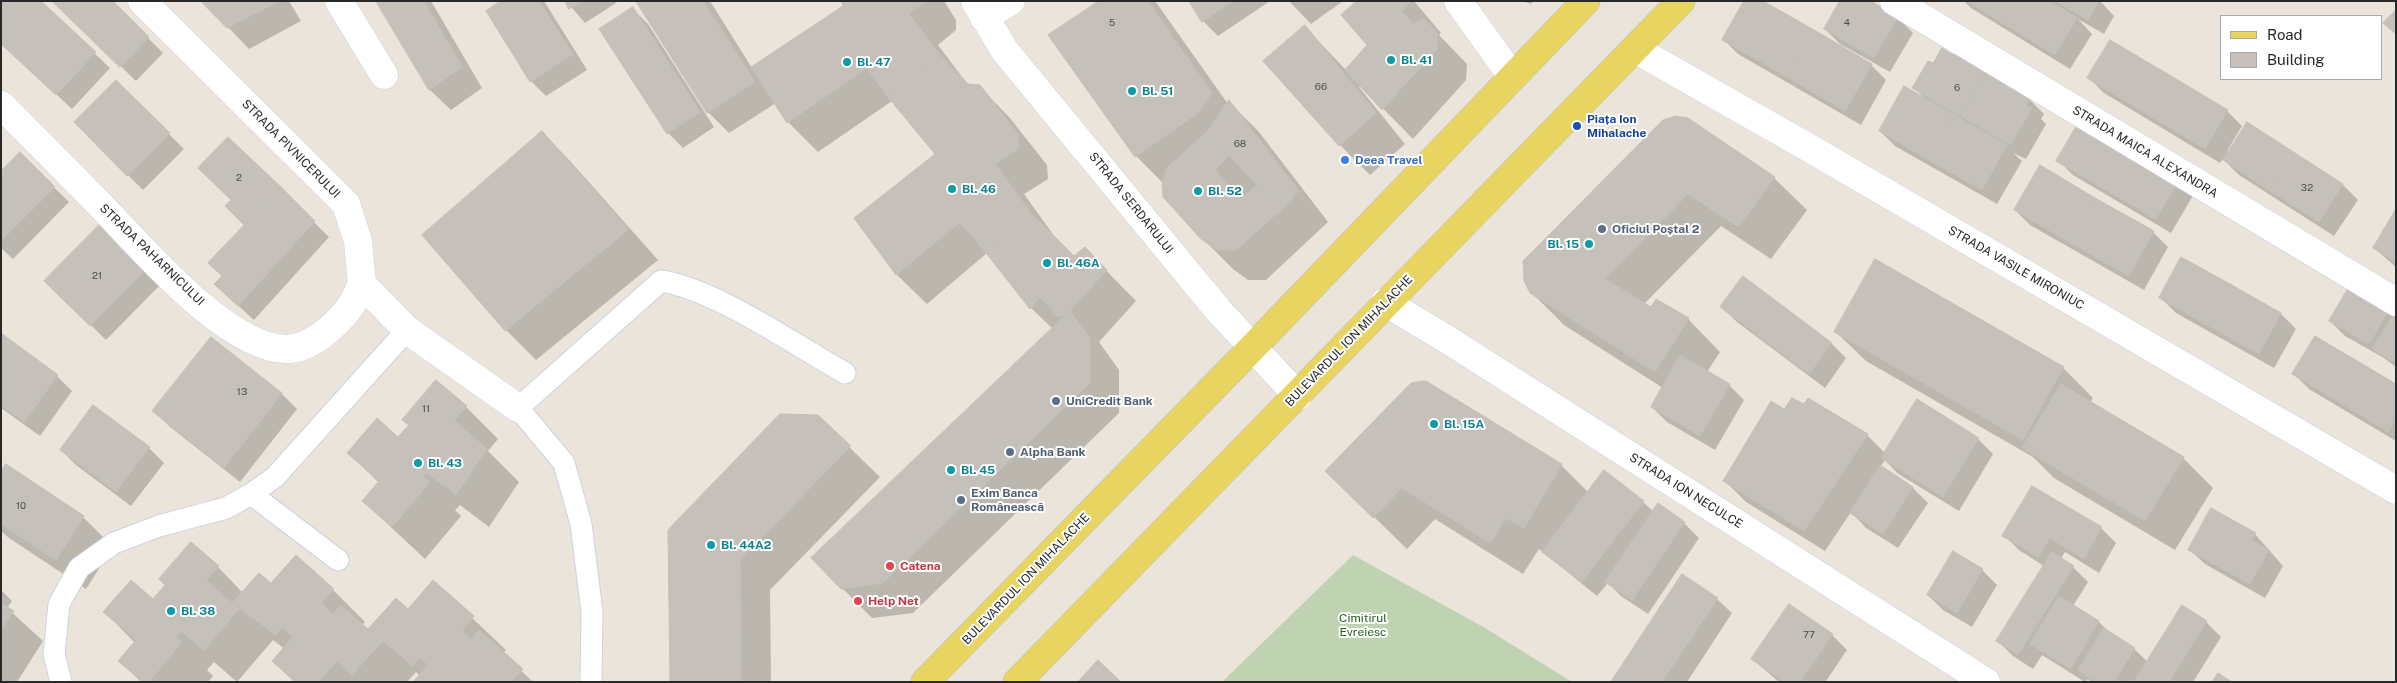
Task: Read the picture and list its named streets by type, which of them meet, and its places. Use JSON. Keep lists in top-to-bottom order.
{
  "streets": {
    "main road": ["BULEVARDUL ION MIHALACHE"],
    "street": [
      "STRADA PIVNICERULUI",
      "STRADA MAICA ALEXANDRA",
      "STRADA SERDARULUI",
      "STRADA PAHARNICULUI",
      "STRADA VASILE MIRONIUC",
      "STRADA ION NECULCE"
    ]
  },
  "crossings": [
    ["STRADA PIVNICERULUI", "STRADA PAHARNICULUI"],
    ["STRADA SERDARULUI", "BULEVARDUL ION MIHALACHE"],
    ["STRADA VASILE MIRONIUC", "BULEVARDUL ION MIHALACHE"],
    ["BULEVARDUL ION MIHALACHE", "STRADA ION NECULCE"]
  ],
  "parks": ["Cimitirul Evreiesc"],
  "places": [
    "Bl. 41",
    "Bl. 47",
    "Bl. 51",
    "Piața Ion Mihalache",
    "Deea Travel",
    "Bl. 46",
    "Bl. 52",
    "Oficiul Poștal 2",
    "Bl. 15",
    "Bl. 46A",
    "UniCredit Bank",
    "Bl. 15A",
    "Alpha Bank",
    "Bl. 43",
    "Bl. 45",
    "Exim Banca Românească",
    "Bl. 44A2",
    "Catena",
    "Help Net",
    "Bl. 38"
  ],
  "house_numbers": [
    "5",
    "4",
    "66",
    "6",
    "68",
    "2",
    "32",
    "21",
    "13",
    "11",
    "10",
    "77"
  ],
  "legend": ["Road", "Building"]
}
